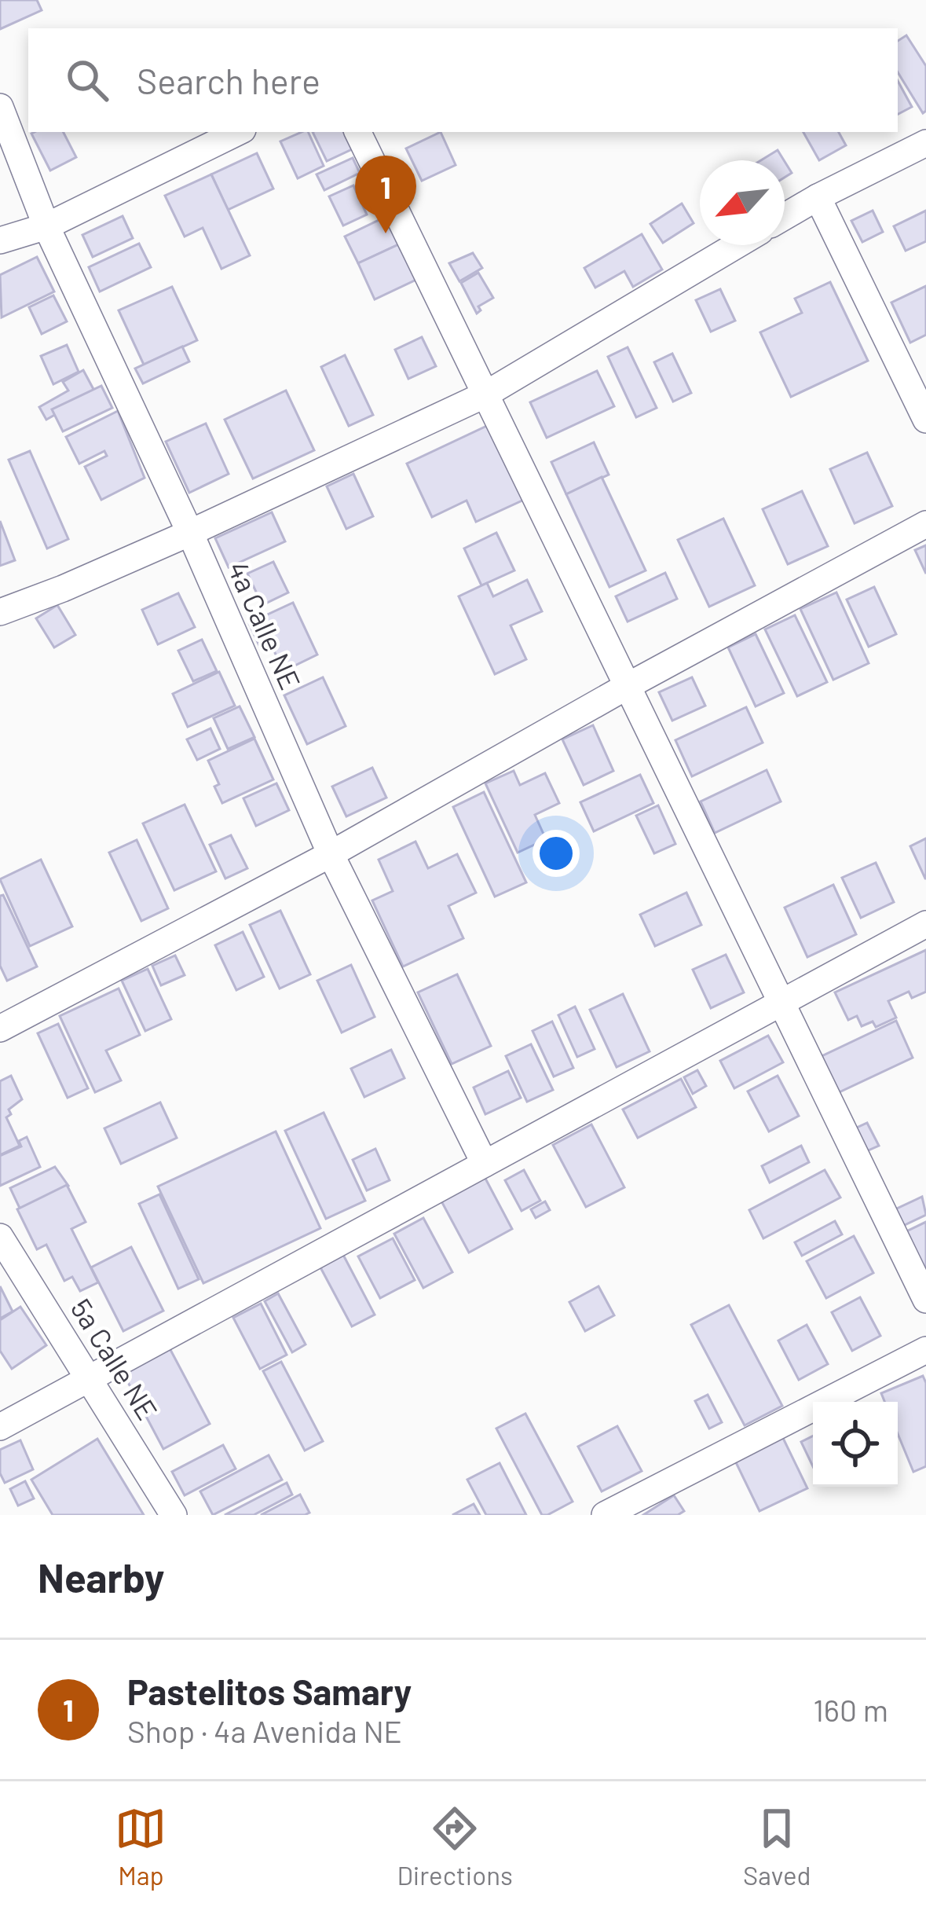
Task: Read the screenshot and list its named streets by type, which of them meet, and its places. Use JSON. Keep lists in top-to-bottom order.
{
  "streets": {
    "street": ["4a Calle NE", "5a Calle NE"]
  },
  "north": "bottom left",
  "page": {
    "search": "Search here",
    "pins": "1",
    "heading": "Nearby",
    "list": [
      {
        "mark": "1",
        "name": "Pastelitos Samary",
        "note": "Shop · 4a Avenida NE",
        "value": "160 m"
      }
    ],
    "nav": ["Map", "Directions", "Saved"]
  }
}
